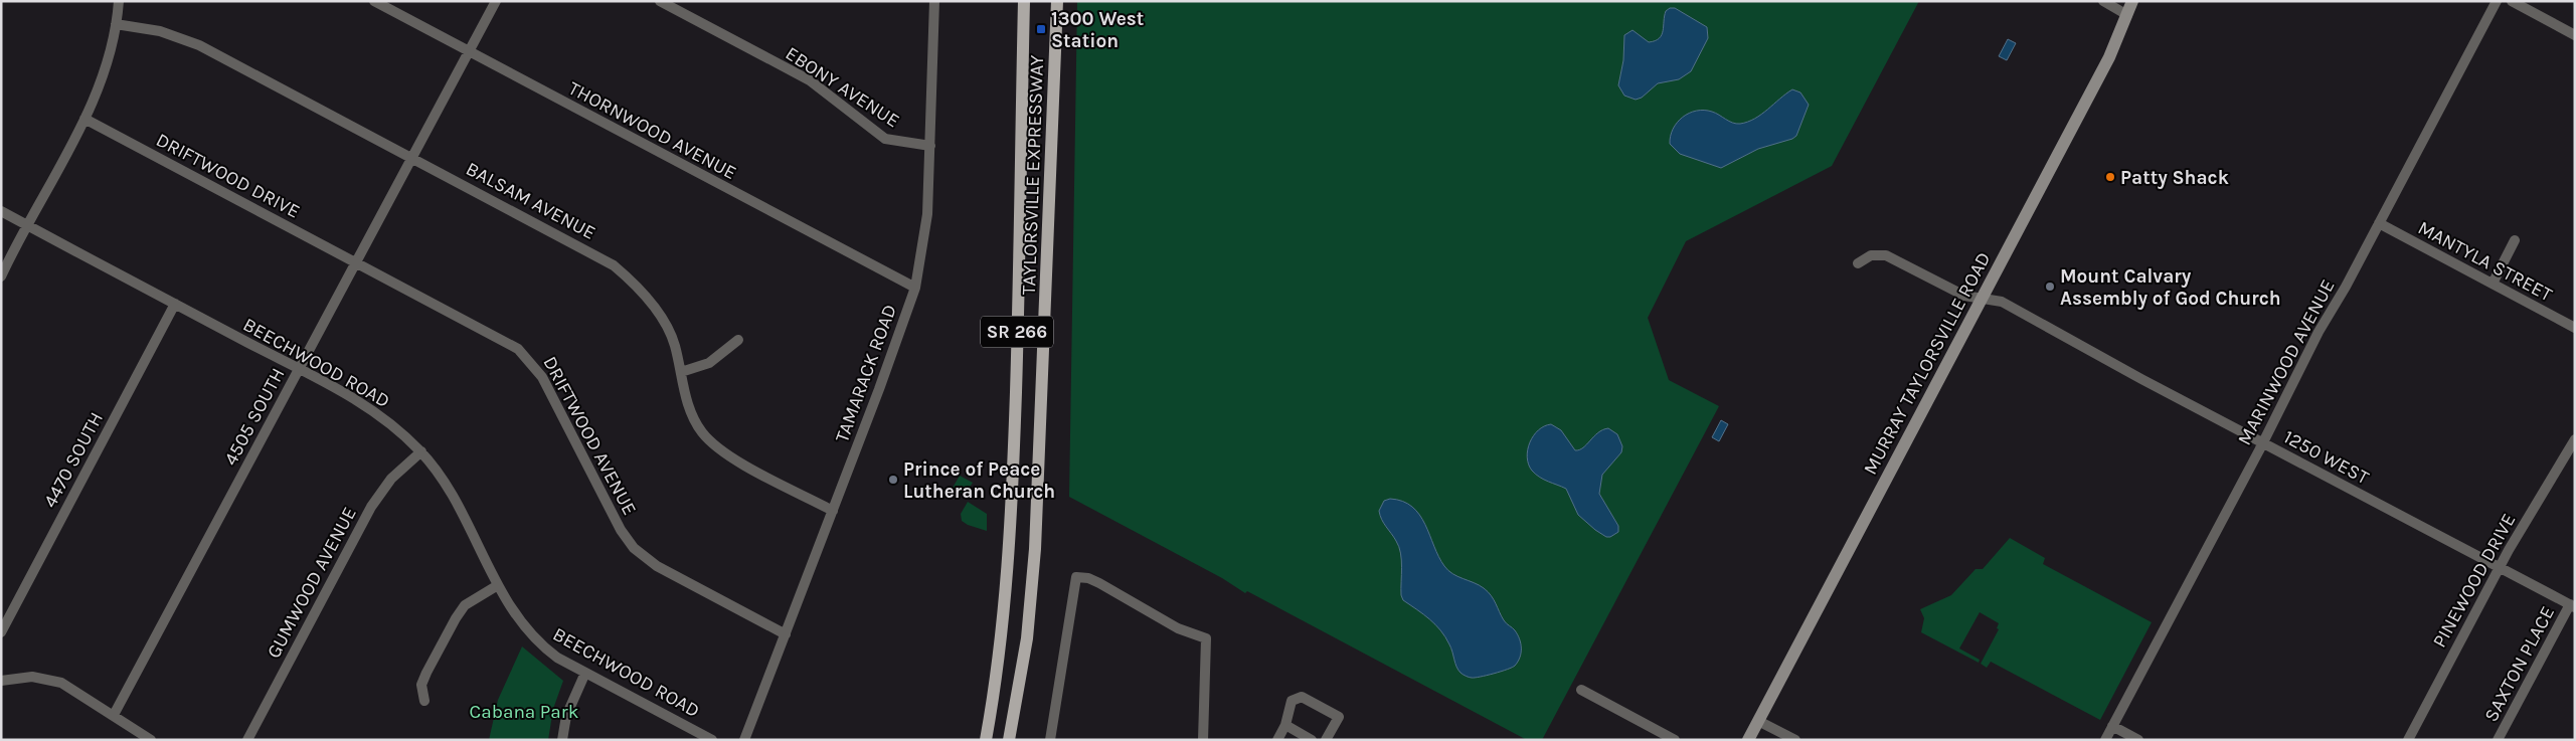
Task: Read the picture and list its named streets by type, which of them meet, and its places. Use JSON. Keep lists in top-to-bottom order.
{
  "streets": {
    "main road": ["TAYLORSVILLE EXPRESSWAY", "SR 266"],
    "street": [
      "EBONY AVENUE",
      "THORNWOOD AVENUE",
      "DRIFTWOOD DRIVE",
      "BALSAM AVENUE",
      "MANTYLA STREET",
      "BEECHWOOD ROAD",
      "MARINWOOD AVENUE",
      "MURRAY TAYLORSVILLE ROAD",
      "TAMARACK ROAD",
      "4505 SOUTH",
      "DRIFTWOOD AVENUE",
      "1250 WEST",
      "4470 SOUTH",
      "PINEWOOD DRIVE",
      "GUMWOOD AVENUE",
      "SAXTON PLACE"
    ]
  },
  "crossings": [
    ["EBONY AVENUE", "TAMARACK ROAD"],
    ["THORNWOOD AVENUE", "TAMARACK ROAD"],
    ["THORNWOOD AVENUE", "4505 SOUTH"],
    ["DRIFTWOOD DRIVE", "4505 SOUTH"],
    ["DRIFTWOOD DRIVE", "DRIFTWOOD AVENUE"],
    ["BALSAM AVENUE", "TAMARACK ROAD"],
    ["BALSAM AVENUE", "4505 SOUTH"],
    ["MANTYLA STREET", "MARINWOOD AVENUE"],
    ["BEECHWOOD ROAD", "4505 SOUTH"],
    ["BEECHWOOD ROAD", "4470 SOUTH"],
    ["BEECHWOOD ROAD", "GUMWOOD AVENUE"],
    ["MARINWOOD AVENUE", "1250 WEST"],
    ["MURRAY TAYLORSVILLE ROAD", "1250 WEST"],
    ["TAMARACK ROAD", "DRIFTWOOD AVENUE"],
    ["4505 SOUTH", "DRIFTWOOD AVENUE"],
    ["1250 WEST", "PINEWOOD DRIVE"],
    ["1250 WEST", "SAXTON PLACE"]
  ],
  "parks": ["Cabana Park"],
  "places": {
    "transit": ["1300 West Station"],
    "other": ["Patty Shack", "Mount Calvary Assembly of God Church", "Prince of Peace Lutheran Church"]
  }
}
